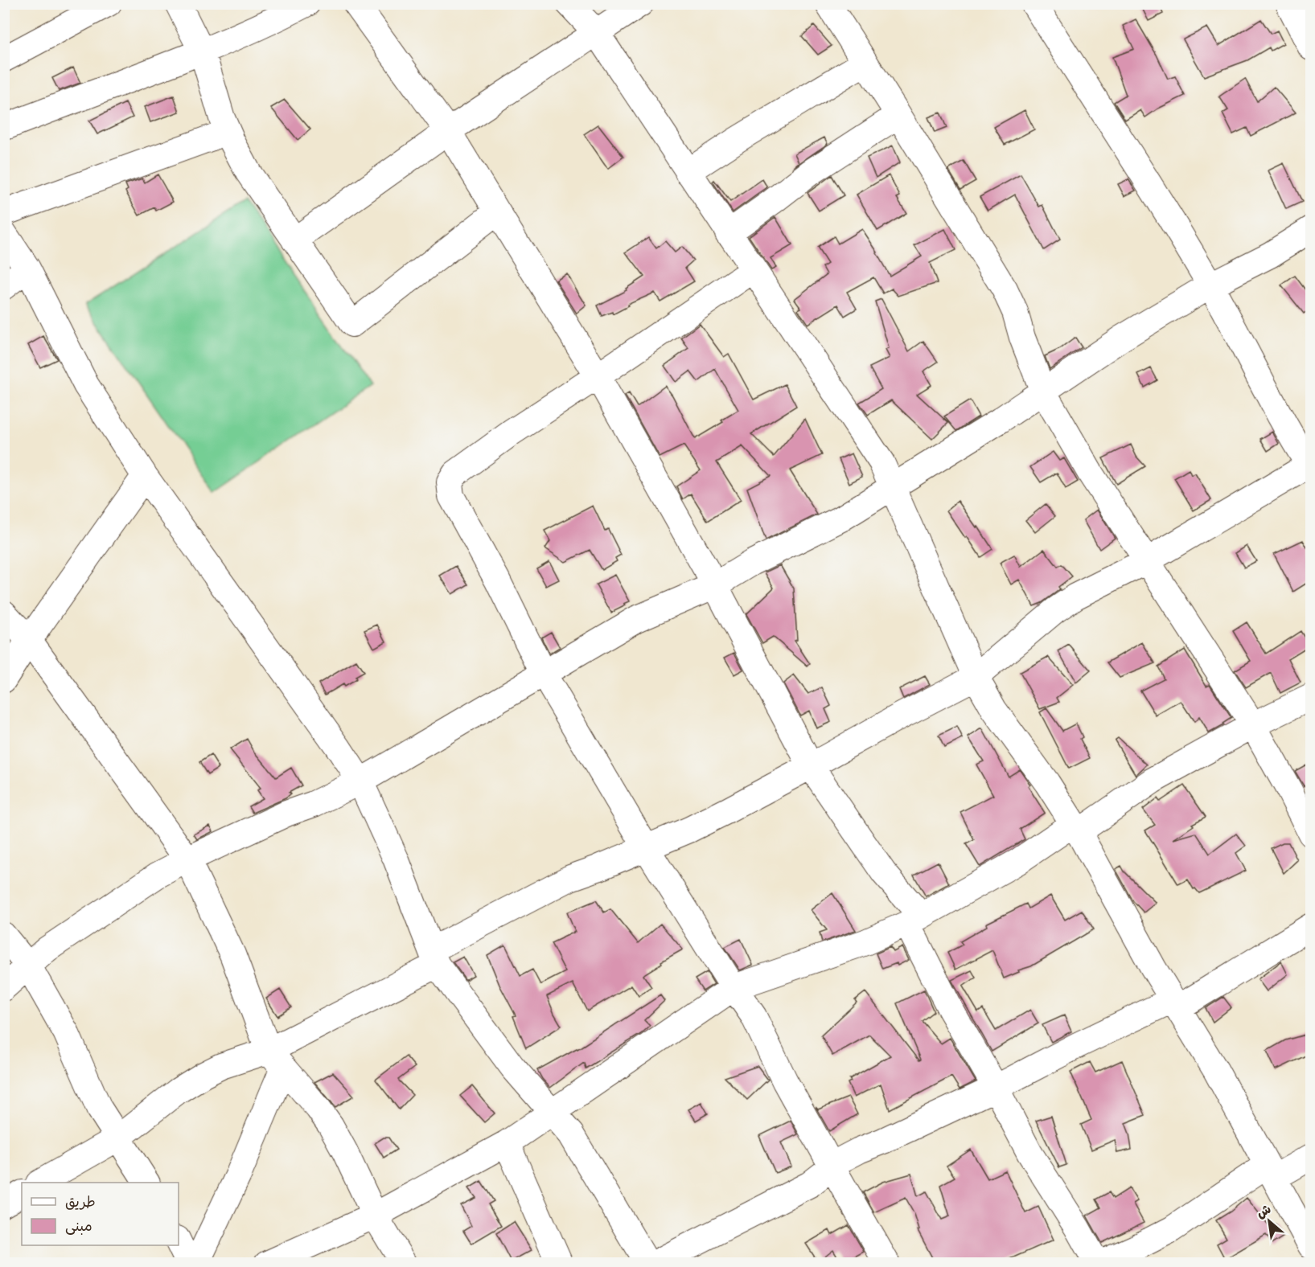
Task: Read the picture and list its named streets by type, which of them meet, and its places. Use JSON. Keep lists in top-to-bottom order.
{
  "legend": ["طريق", "مبنى"],
  "north": "top left"
}
